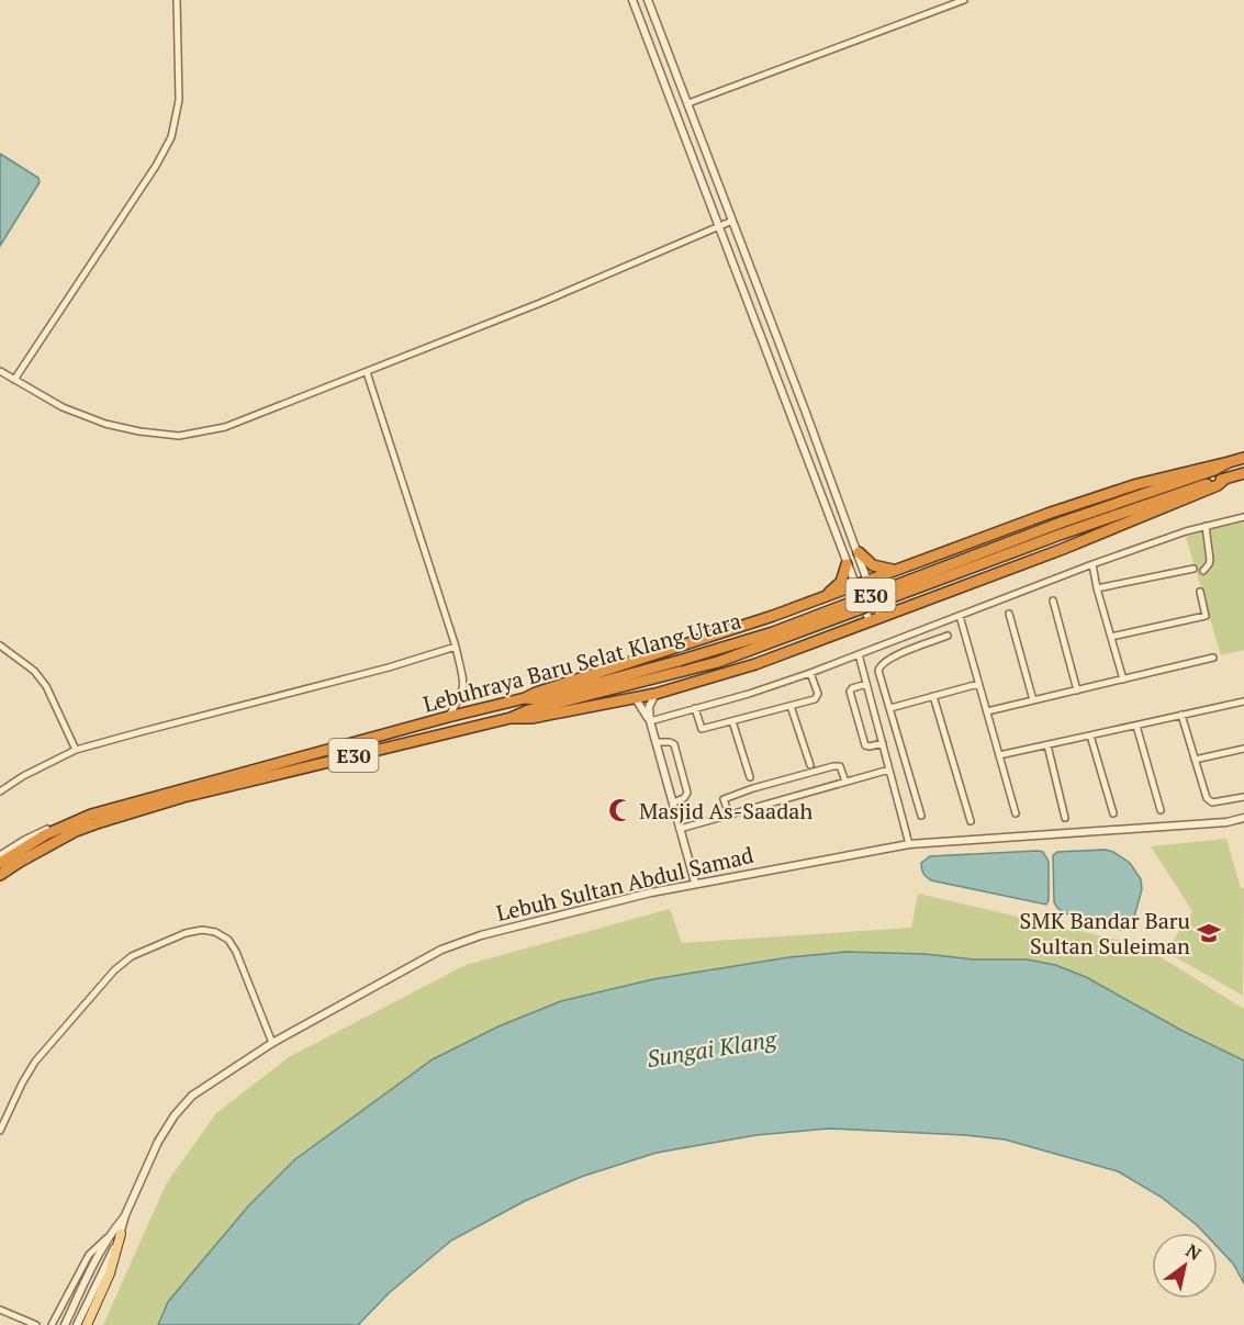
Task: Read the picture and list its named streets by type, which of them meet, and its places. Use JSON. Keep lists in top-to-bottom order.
{
  "streets": {
    "highway": ["E30", "Lebuhraya Baru Selat Klang Utara"],
    "street": ["Lebuh Sultan Abdul Samad"]
  },
  "water": ["Sungai Klang"],
  "places": {
    "mosque": ["Masjid As-Saadah"],
    "school or university": ["SMK Bandar Baru Sultan Suleiman"]
  },
  "north": "top right"
}
